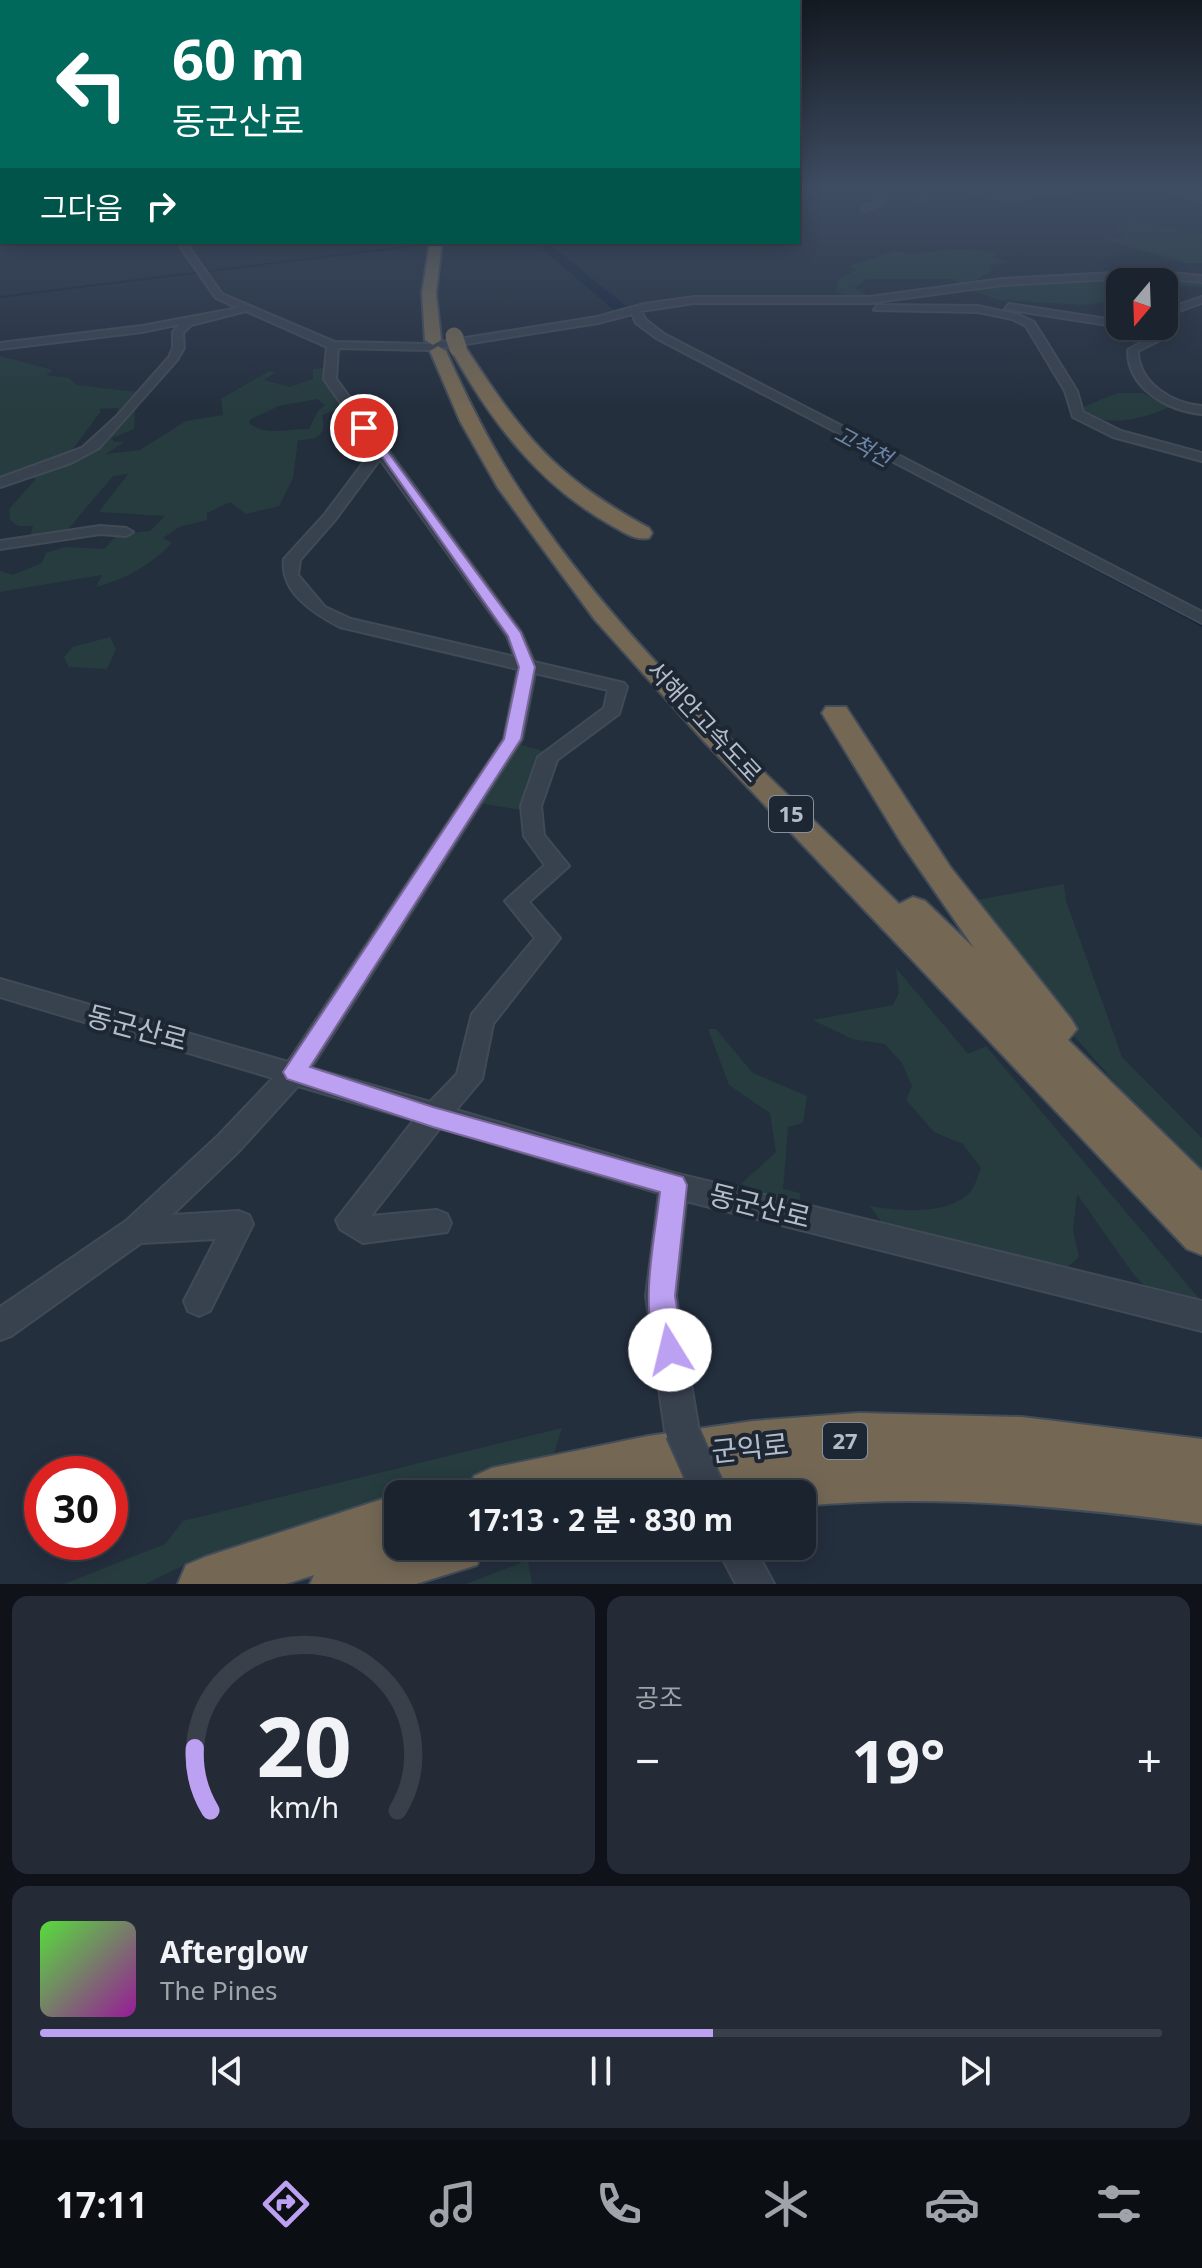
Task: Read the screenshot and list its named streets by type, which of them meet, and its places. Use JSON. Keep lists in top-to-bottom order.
{
  "streets": {
    "highway": [
      "서해안고속도로",
      "15",
      "27",
      "군익로"
    ],
    "street": ["동군산로"]
  },
  "water": ["고척천"],
  "north": "bottom",
  "page": {
    "turn": ["60 m", "동군산로"],
    "then": "그다음",
    "limit": "30",
    "trip": "17:13 · 2 분 · 830 m",
    "tile": "공조",
    "heat": ["−", "19°", "+"],
    "song": ["Afterglow", "The Pines"],
    "tabs": "17:11",
    "gauge": ["20", "km/h"]
  }
}
